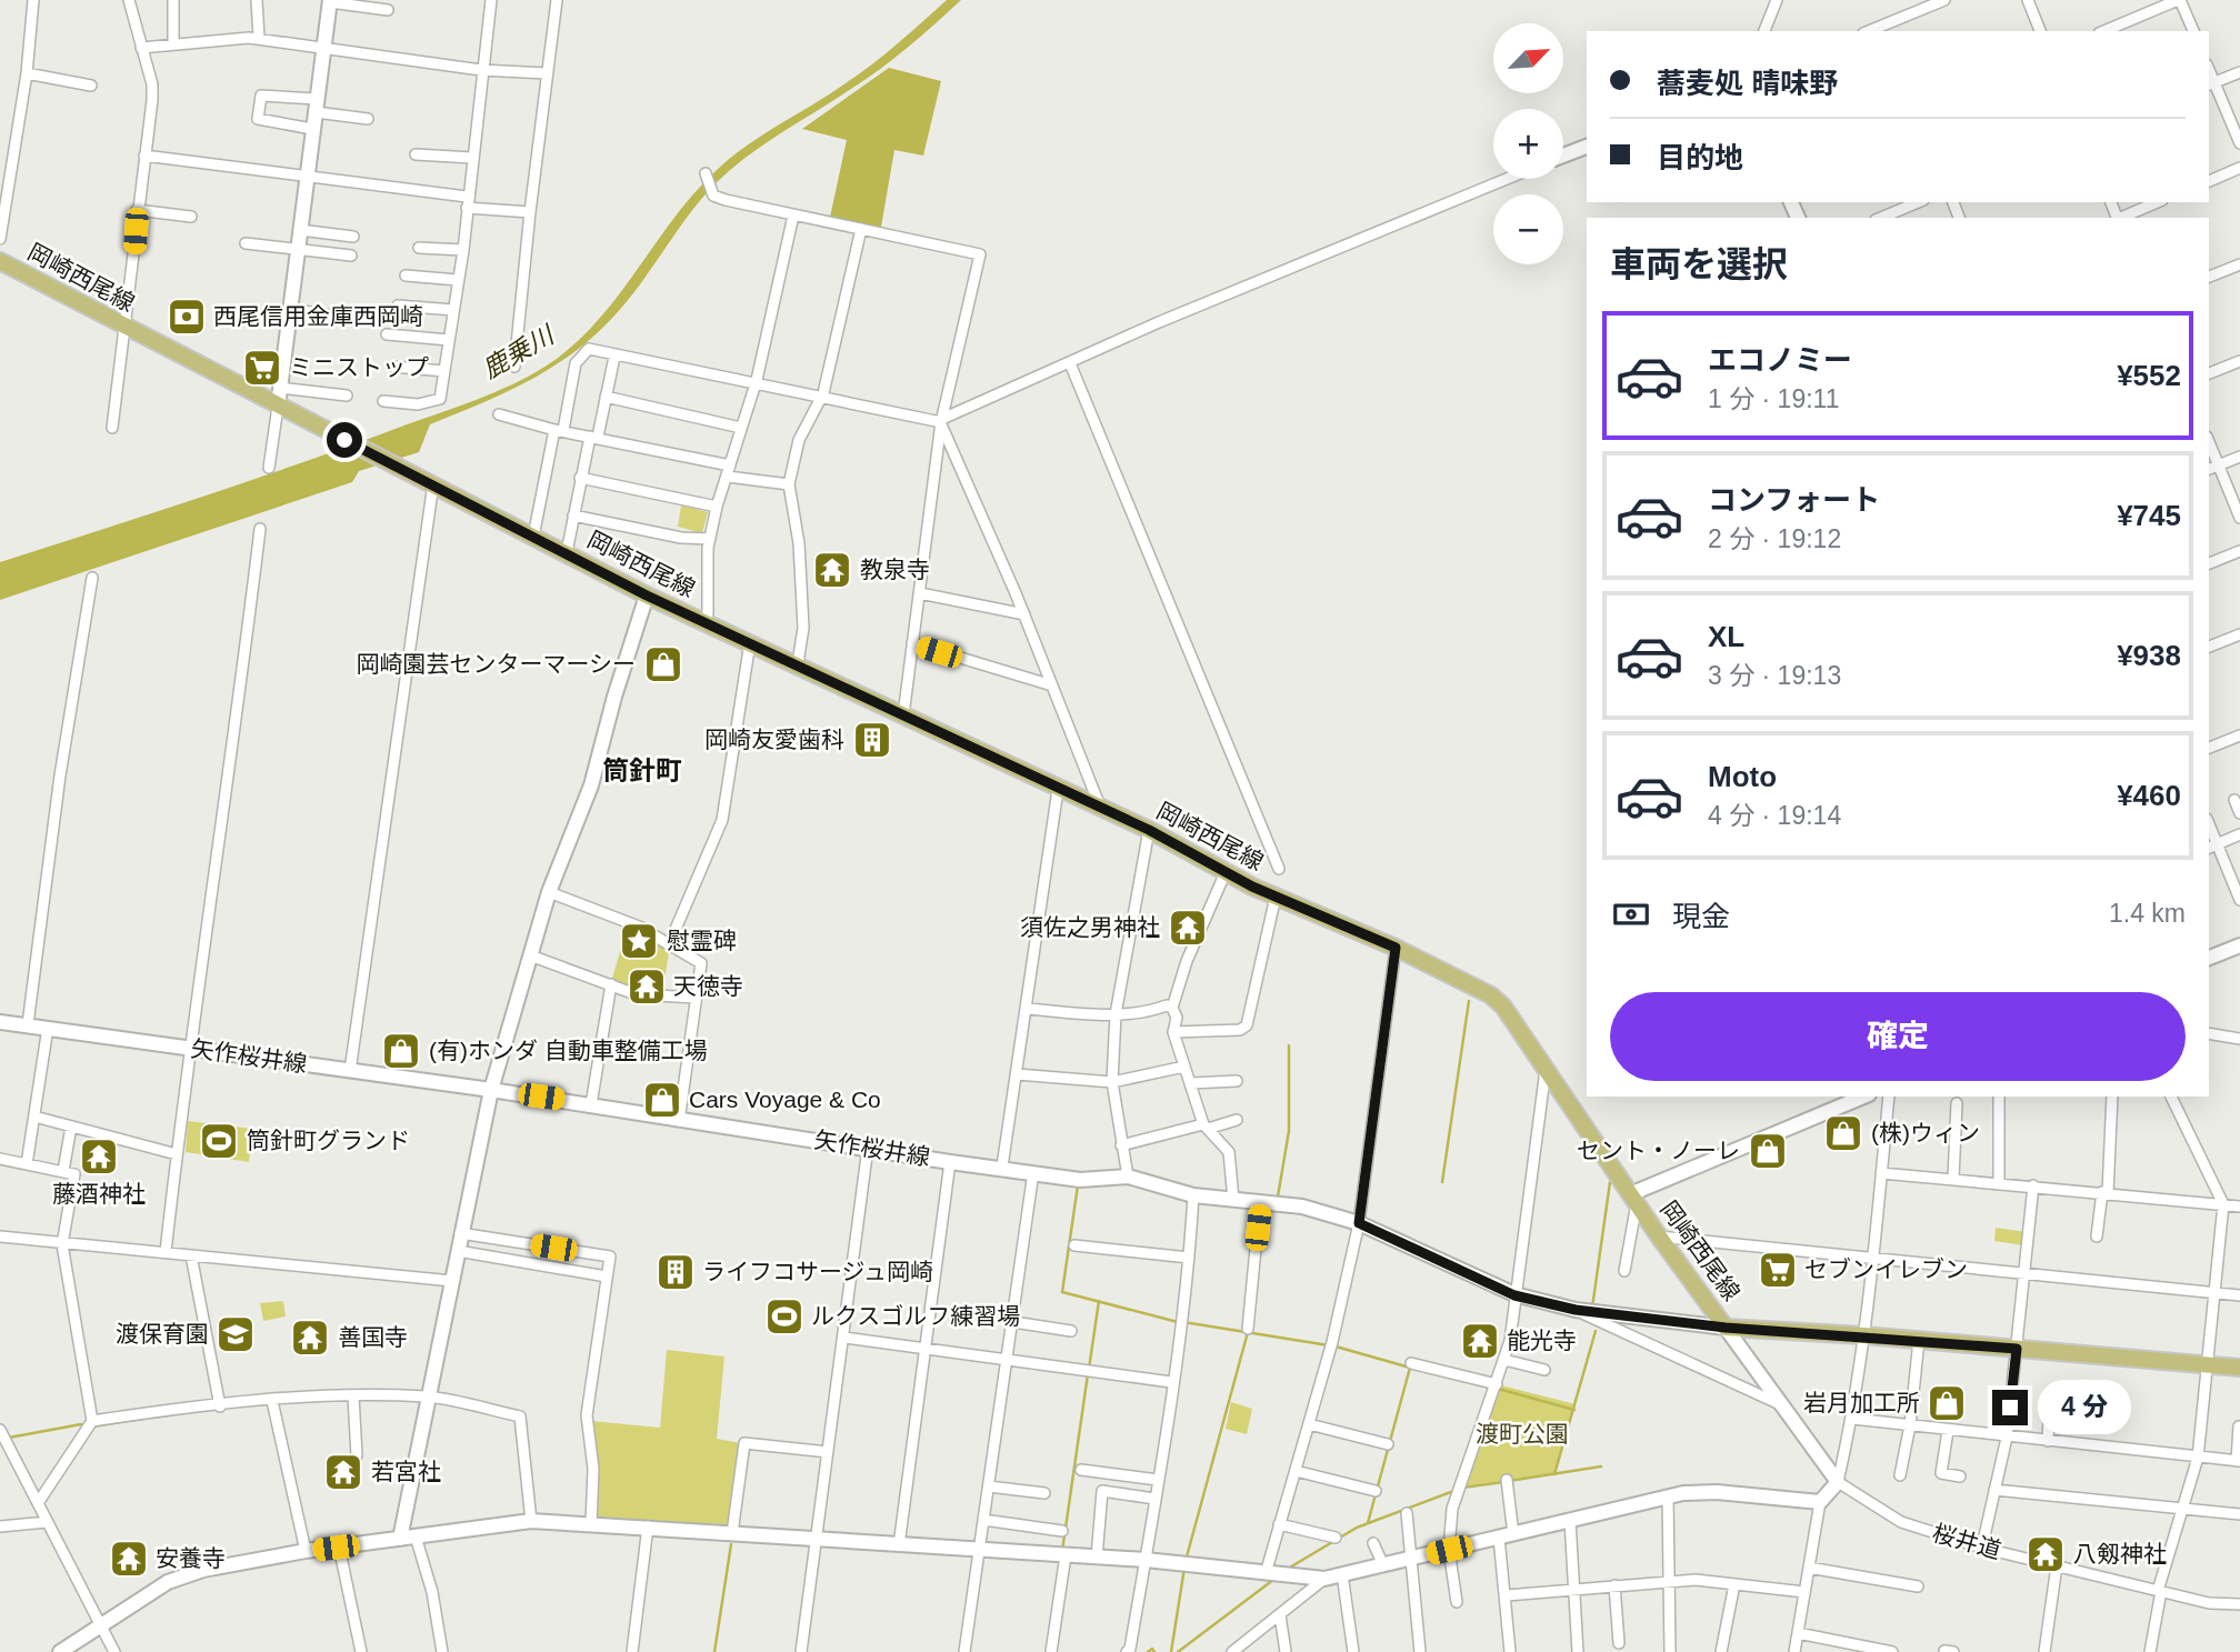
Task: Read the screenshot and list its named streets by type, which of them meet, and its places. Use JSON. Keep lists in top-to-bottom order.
{
  "streets": {
    "main road": ["岡崎西尾線"],
    "street": ["矢作桜井線", "桜井道"]
  },
  "crossings": [
    ["岡崎西尾線", "矢作桜井線"],
    ["岡崎西尾線", "桜井道"],
    ["矢作桜井線", "桜井道"]
  ],
  "districts": ["筒針町"],
  "water": ["鹿乗川"],
  "parks": ["渡町公園"],
  "places": {
    "bank": ["西尾信用金庫西岡崎"],
    "supermarket": ["ミニストップ", "セブンイレブン"],
    "temple": [
      "教泉寺",
      "須佐之男神社",
      "天徳寺",
      "藤酒神社",
      "善国寺",
      "能光寺",
      "若宮社",
      "八剱神社",
      "安養寺"
    ],
    "shop": [
      "岡崎園芸センターマーシー",
      "(有)ホンダ 自動車整備工場",
      "Cars Voyage & Co",
      "(株)ウィン",
      "セント・ノーレ",
      "岩月加工所"
    ],
    "building": ["岡崎友愛歯科", "ライフコサージュ岡崎"],
    "place": ["慰霊碑"],
    "sports": ["筒針町グランド", "ルクスゴルフ練習場"],
    "school or university": ["渡保育園"]
  },
  "north": "top right",
  "page": {
    "map_buttons": ["+", "−"],
    "banner": ["蕎麦処 晴味野", "目的地"],
    "heading": "車両を選択",
    "list": [
      {
        "name": "エコノミー",
        "note": "1 分 · 19:11",
        "value": "¥552"
      },
      {
        "name": "コンフォート",
        "note": "2 分 · 19:12",
        "value": "¥745"
      },
      {
        "name": "XL",
        "note": "3 分 · 19:13",
        "value": "¥938"
      },
      {
        "name": "Moto",
        "note": "4 分 · 19:14",
        "value": "¥460"
      }
    ],
    "pay": ["現金", "1.4 km"],
    "buttons": "確定",
    "bubble": "4 分"
  }
}
